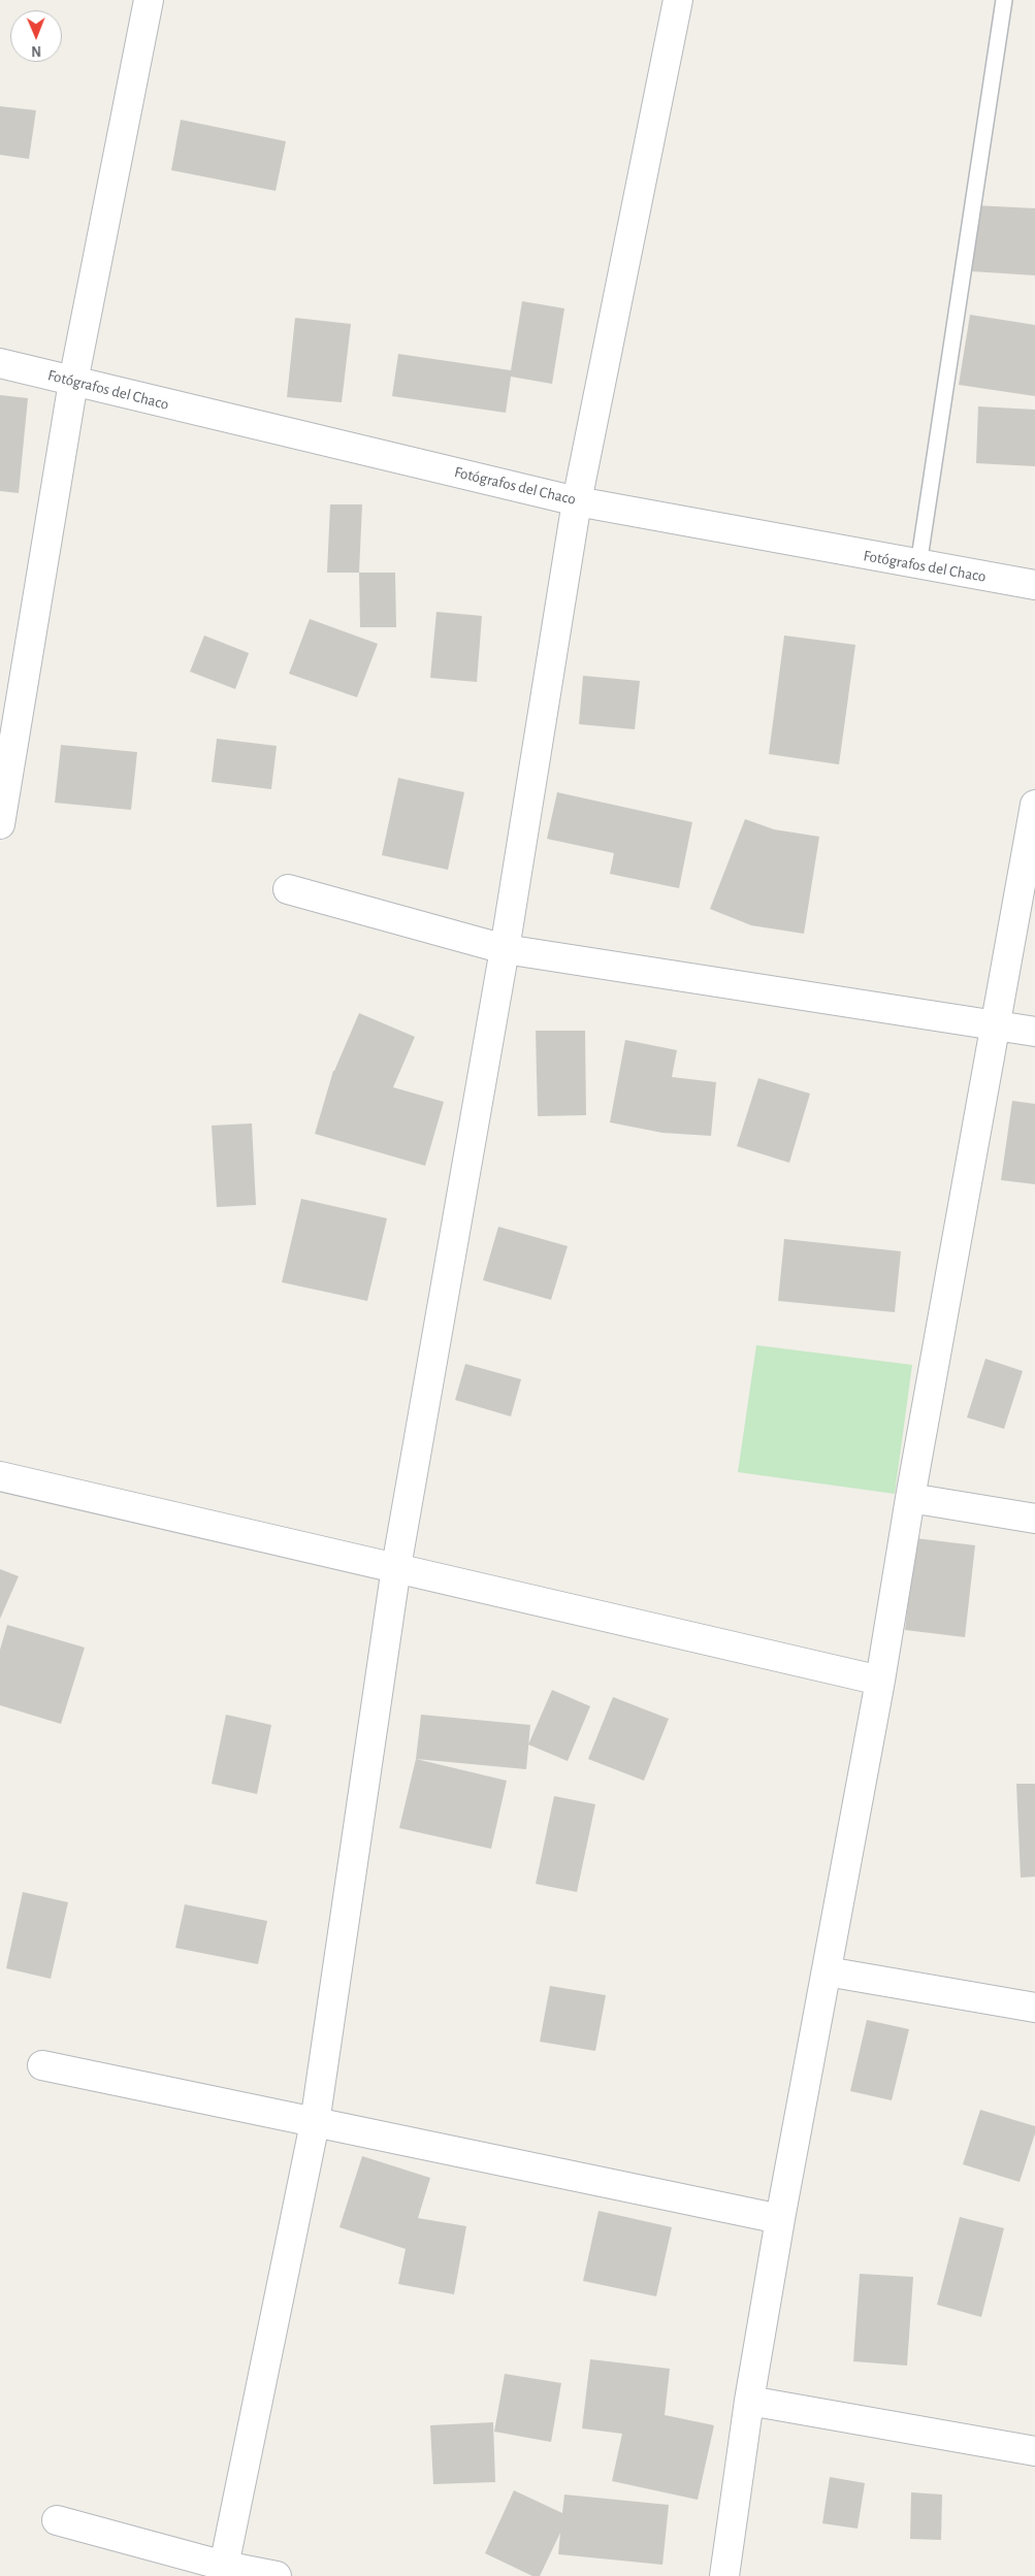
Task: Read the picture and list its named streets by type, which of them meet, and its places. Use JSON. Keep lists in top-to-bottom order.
{
  "streets": {
    "street": ["Fotógrafos del Chaco"]
  },
  "north": "bottom"
}
